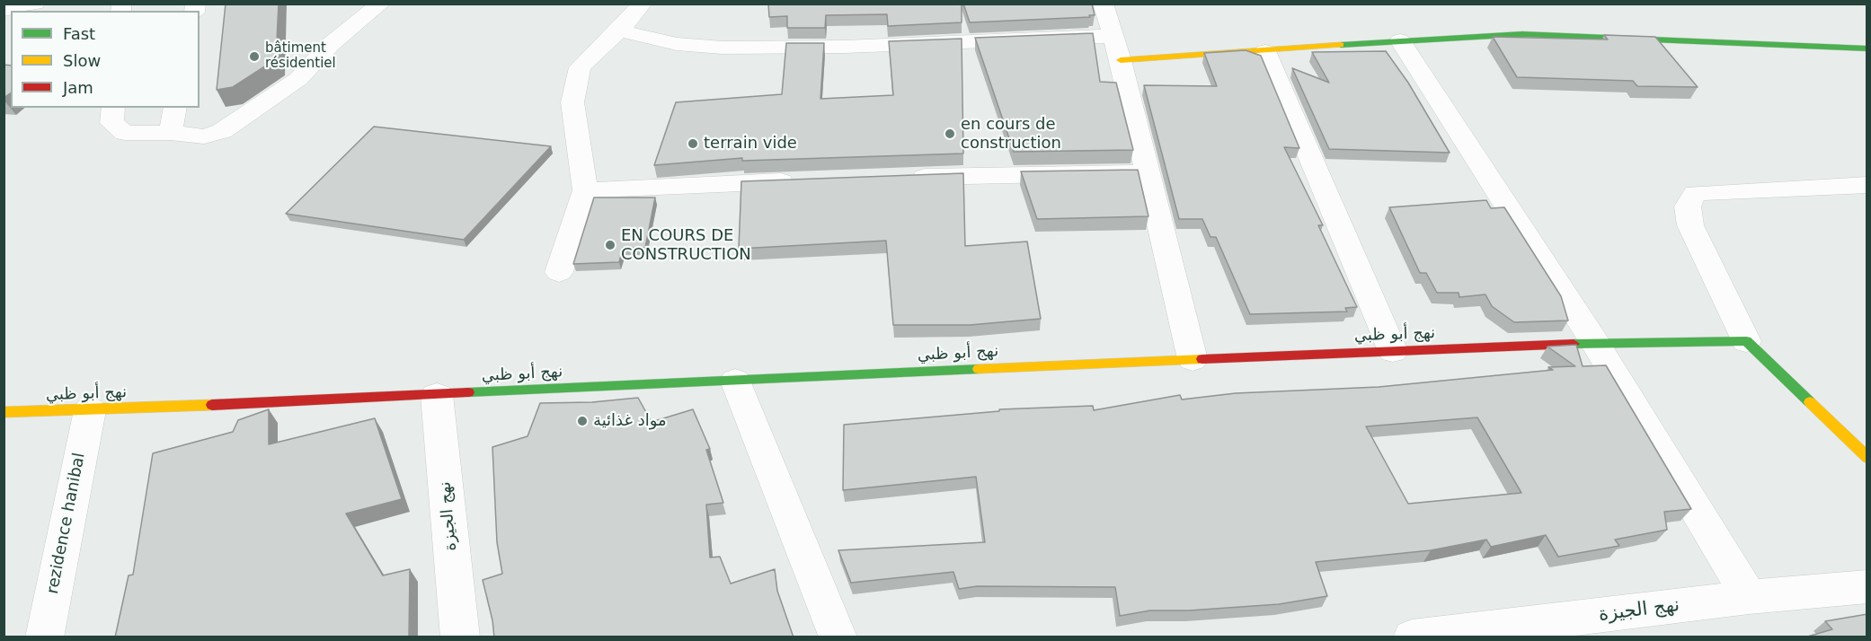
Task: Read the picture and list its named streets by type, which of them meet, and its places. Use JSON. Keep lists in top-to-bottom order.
{
  "streets": {
    "street": ["نهج أبو ظبي", "نهج الجيزة", "rezidence hanibal"]
  },
  "crossings": [
    ["نهج أبو ظبي", "نهج الجيزة"],
    ["نهج أبو ظبي", "rezidence hanibal"]
  ],
  "places": [
    "bâtiment résidentiel",
    "en cours de construction",
    "terrain vide",
    "EN COURS DE CONSTRUCTION",
    "مواد غذائية"
  ],
  "legend": ["Fast", "Slow", "Jam"]
}
